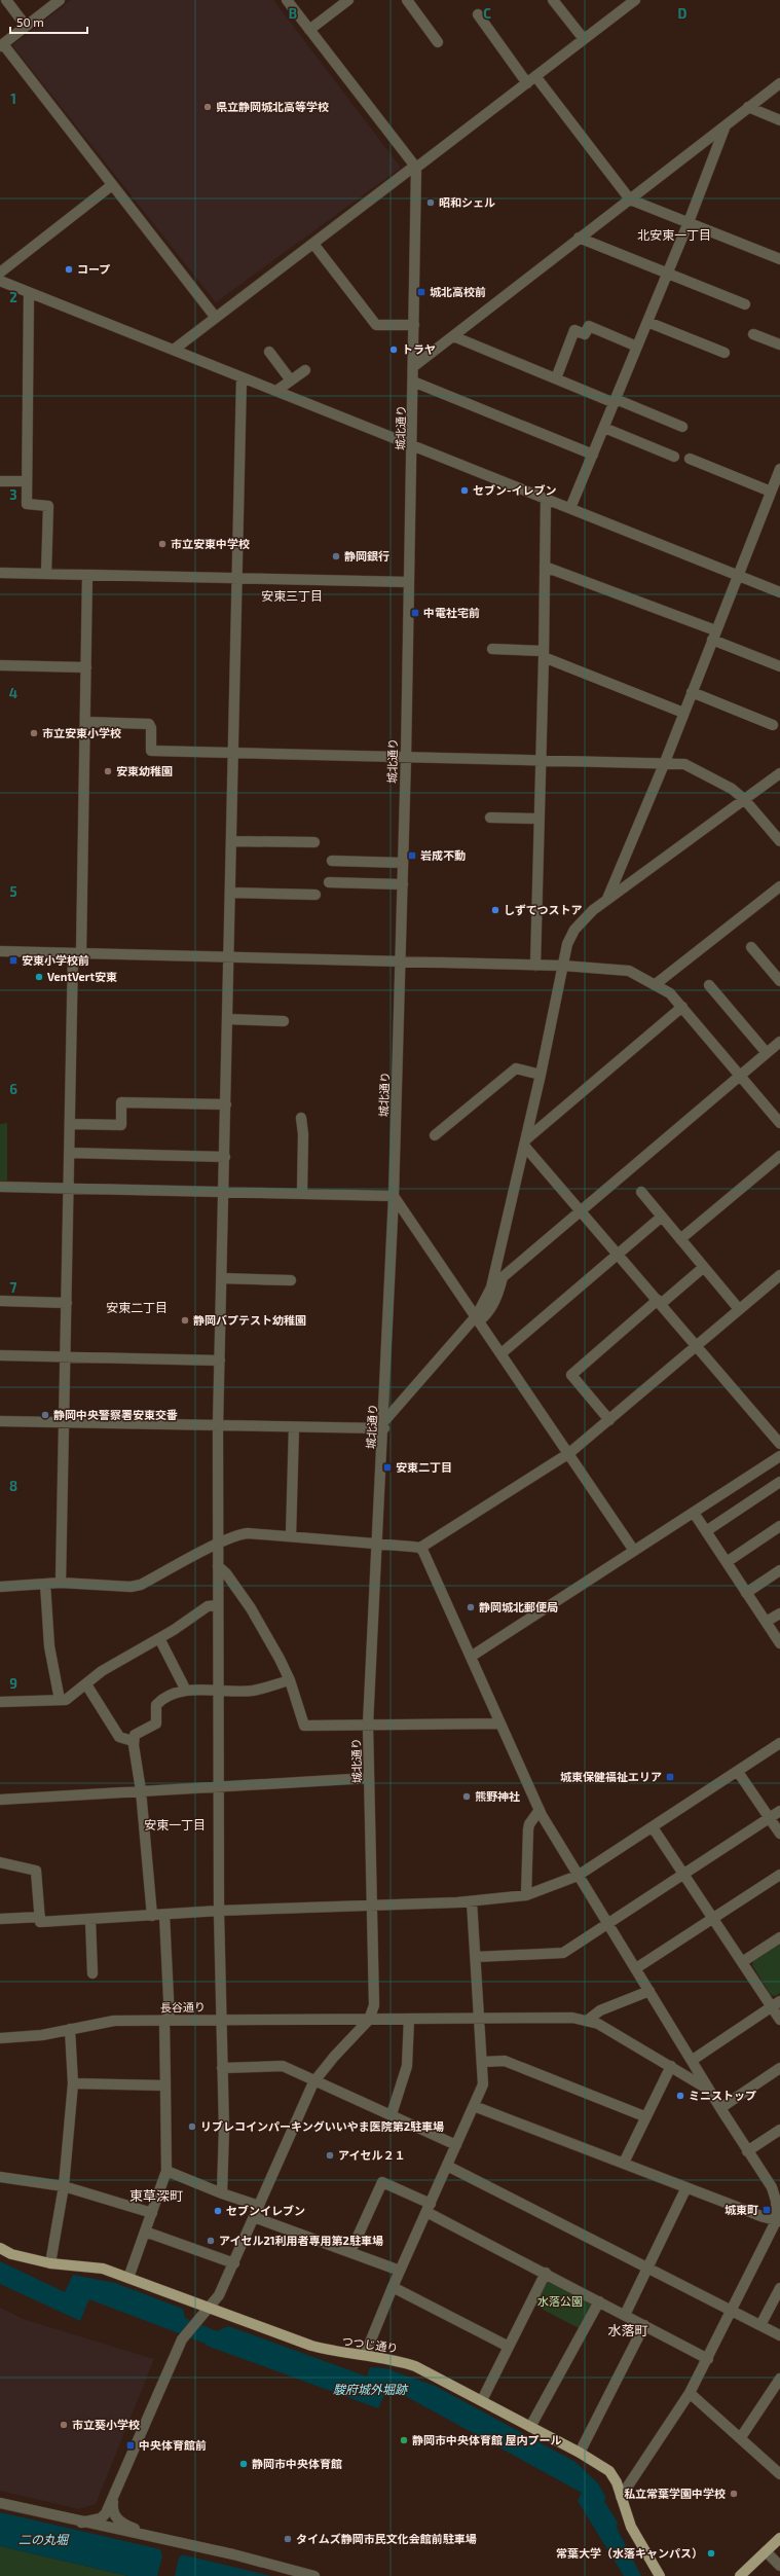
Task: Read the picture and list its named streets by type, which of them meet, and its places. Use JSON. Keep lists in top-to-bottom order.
{
  "streets": {
    "main road": ["つつじ通り"],
    "street": ["城北通り", "長谷通り"]
  },
  "crossings": [
    ["城北通り", "長谷通り"]
  ],
  "districts": [
    "北安東一丁目",
    "安東三丁目",
    "安東二丁目",
    "安東一丁目",
    "東草深町",
    "水落町"
  ],
  "water": ["駿府城外堀跡", "二の丸堀"],
  "parks": ["水落公園"],
  "places": {
    "other": [
      "県立静岡城北高等学校",
      "昭和シェル",
      "コープ",
      "トラヤ",
      "セブン-イレブン",
      "市立安東中学校",
      "静岡銀行",
      "市立安東小学校",
      "安東幼稚園",
      "しずてつストア",
      "VentVert安東",
      "静岡バプテスト幼稚園",
      "静岡中央警察署安東交番",
      "静岡城北郵便局",
      "熊野神社",
      "ミニストップ",
      "リブレコインパーキングいいやま医院第2駐車場",
      "アイセル２１",
      "セブンイレブン",
      "アイセル21利用者専用第2駐車場",
      "市立葵小学校",
      "静岡市中央体育館 屋内プール",
      "静岡市中央体育館",
      "私立常葉学園中学校",
      "タイムズ静岡市民文化会館前駐車場",
      "常葉大学（水落キャンパス）"
    ],
    "transit": [
      "城北高校前",
      "中電社宅前",
      "岩成不動",
      "安東小学校前",
      "安東二丁目",
      "城東保健福祉エリア",
      "城東町",
      "中央体育館前"
    ]
  },
  "scale_bar": "50 m",
  "grid": {
    "columns": ["B", "C", "D"],
    "rows": [
      "1",
      "2",
      "3",
      "4",
      "5",
      "6",
      "7",
      "8",
      "9"
    ]
  }
}
